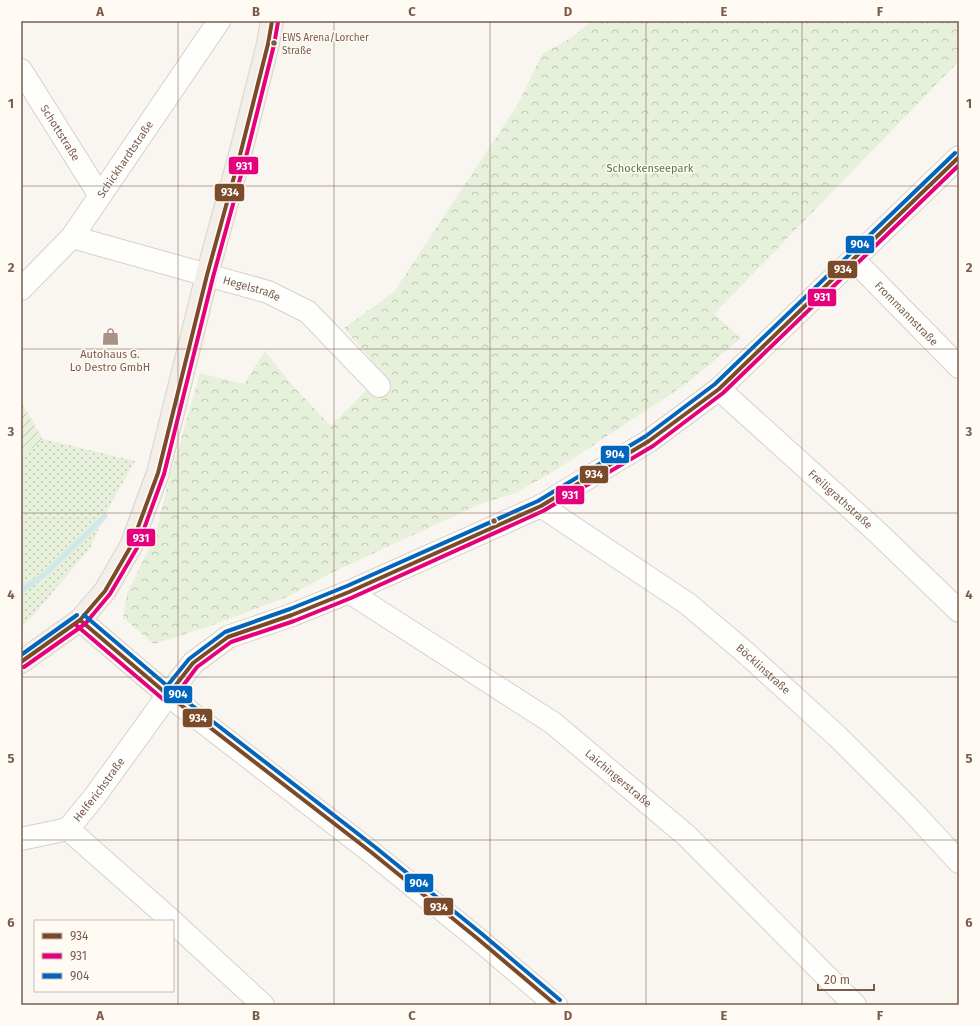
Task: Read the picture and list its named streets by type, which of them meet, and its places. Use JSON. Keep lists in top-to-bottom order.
{
  "streets": {
    "street": [
      "Schottstraße",
      "Schickhardtstraße",
      "Hegelstraße",
      "Frommannstraße",
      "Freiligrathstraße",
      "Böcklinstraße",
      "Laichingerstraße",
      "Helferichstraße"
    ]
  },
  "crossings": [
    ["Schottstraße", "Schickhardtstraße"],
    ["Schickhardtstraße", "Hegelstraße"],
    ["Frommannstraße", "Helferichstraße"],
    ["Freiligrathstraße", "Helferichstraße"],
    ["Böcklinstraße", "Helferichstraße"],
    ["Laichingerstraße", "Helferichstraße"]
  ],
  "parks": ["Schockenseepark"],
  "places": {
    "other": ["EWS Arena/Lorcher Straße"],
    "shop": ["Autohaus G. Lo Destro GmbH"]
  },
  "lines": ["transit line 934", "transit line 931", "transit line 904"],
  "legend": ["934", "931", "904"],
  "scale_bar": "20 m",
  "grid": {
    "columns": [
      "A",
      "B",
      "C",
      "D",
      "E",
      "F"
    ],
    "rows": [
      "1",
      "2",
      "3",
      "4",
      "5",
      "6"
    ]
  }
}
